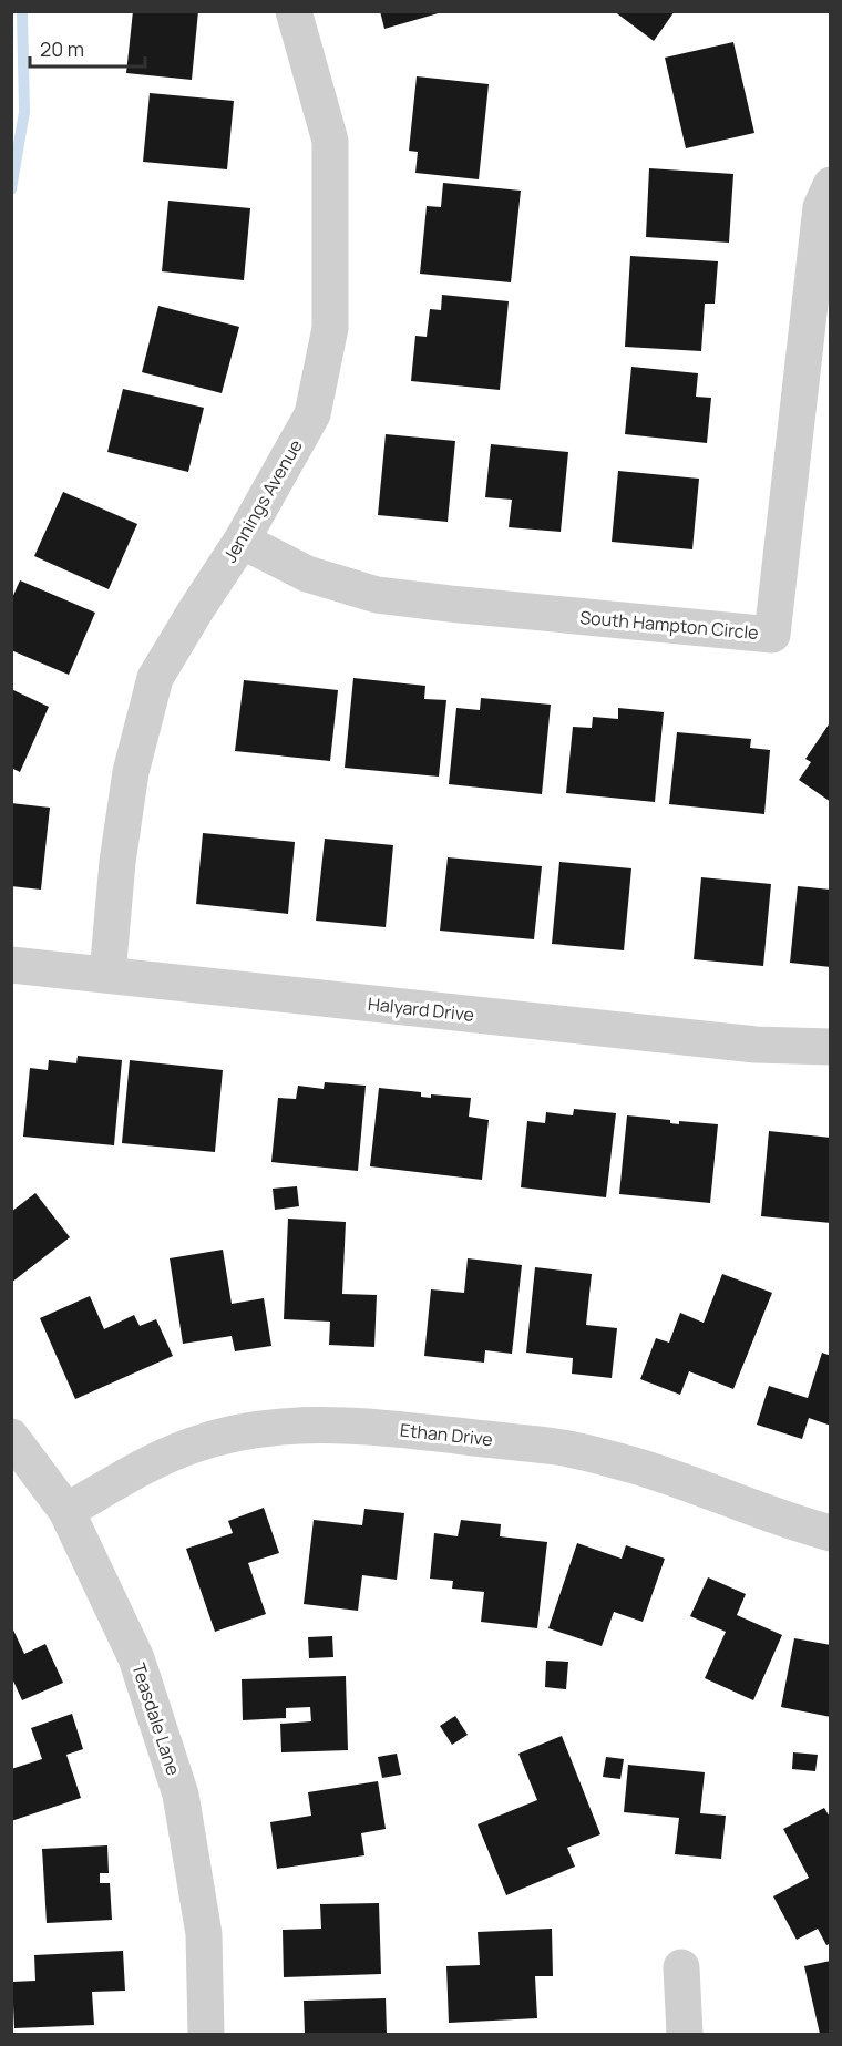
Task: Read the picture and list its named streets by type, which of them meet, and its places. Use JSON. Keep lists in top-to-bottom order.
{
  "streets": {
    "street": [
      "Jennings Avenue",
      "South Hampton Circle",
      "Halyard Drive",
      "Ethan Drive",
      "Teasdale Lane"
    ]
  },
  "crossings": [
    ["Jennings Avenue", "South Hampton Circle"],
    ["Jennings Avenue", "Halyard Drive"],
    ["Ethan Drive", "Teasdale Lane"]
  ],
  "scale_bar": "20 m"
}
